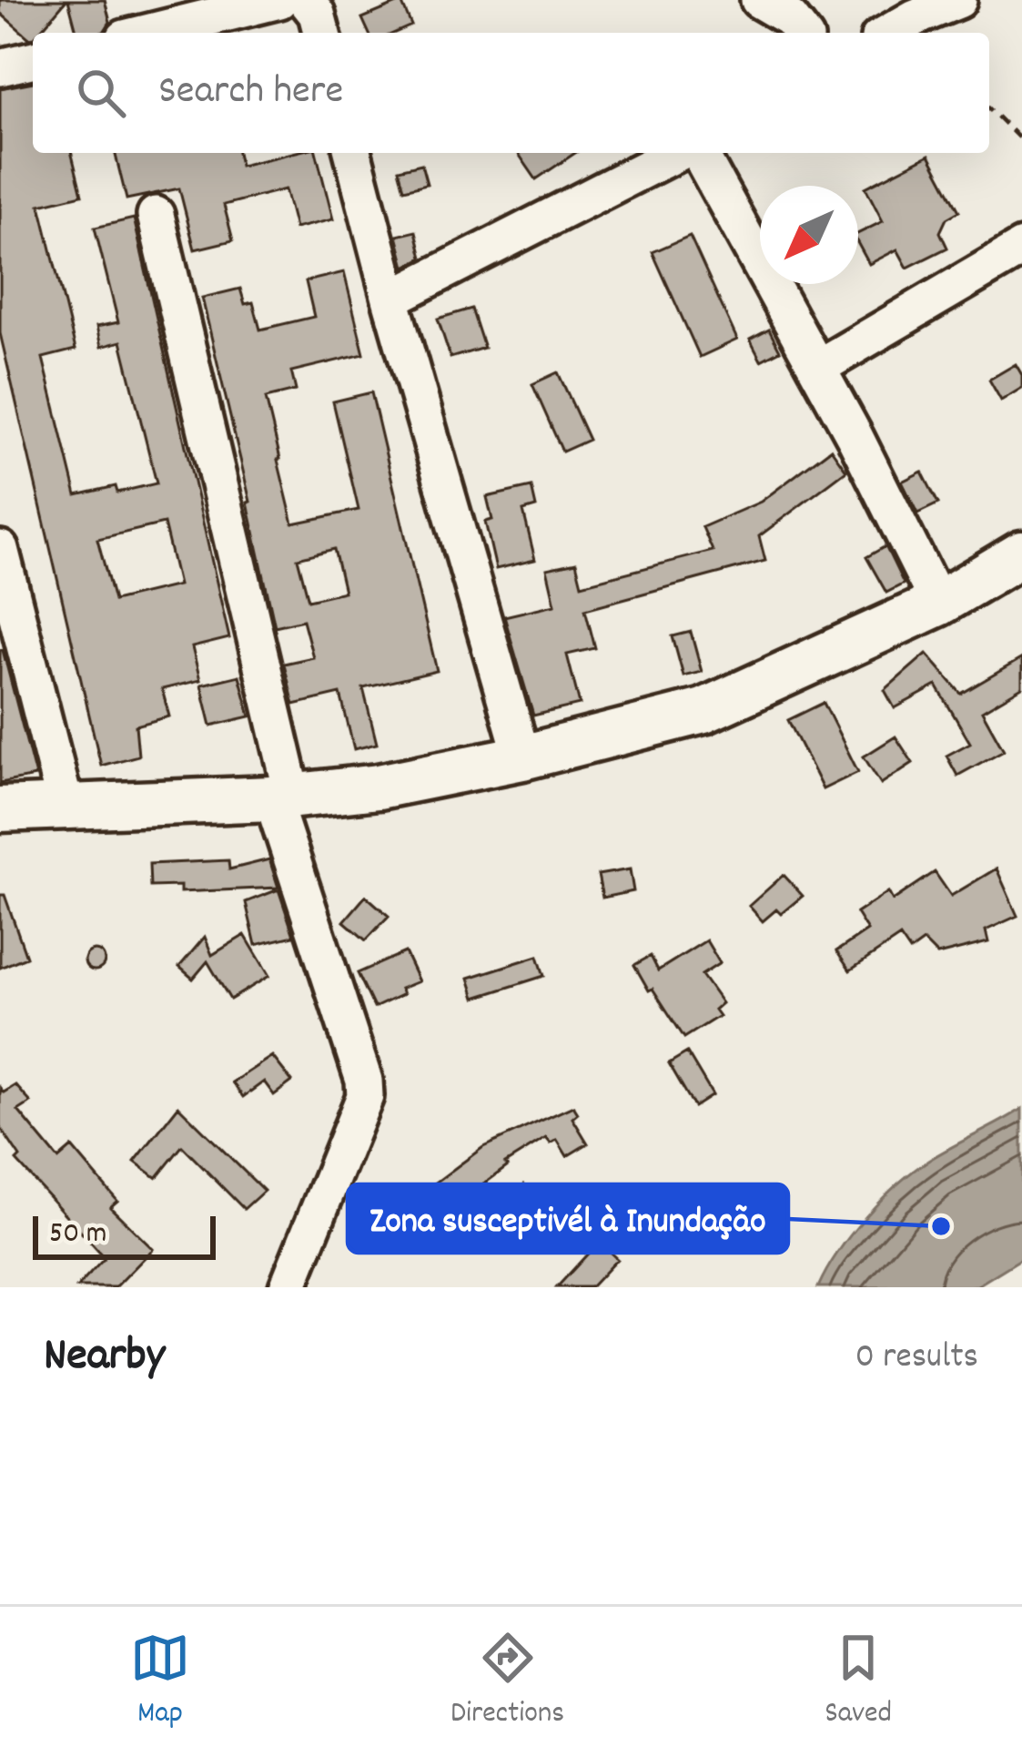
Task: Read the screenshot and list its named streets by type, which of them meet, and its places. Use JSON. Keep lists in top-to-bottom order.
{
  "places": ["Zona susceptivél à Inundação"],
  "scale_bar": "50 m",
  "north": "bottom left",
  "page": {
    "search": "Search here",
    "scale": "50 m",
    "heading": ["Nearby", "0 results"],
    "nav": ["Map", "Directions", "Saved"]
  }
}
